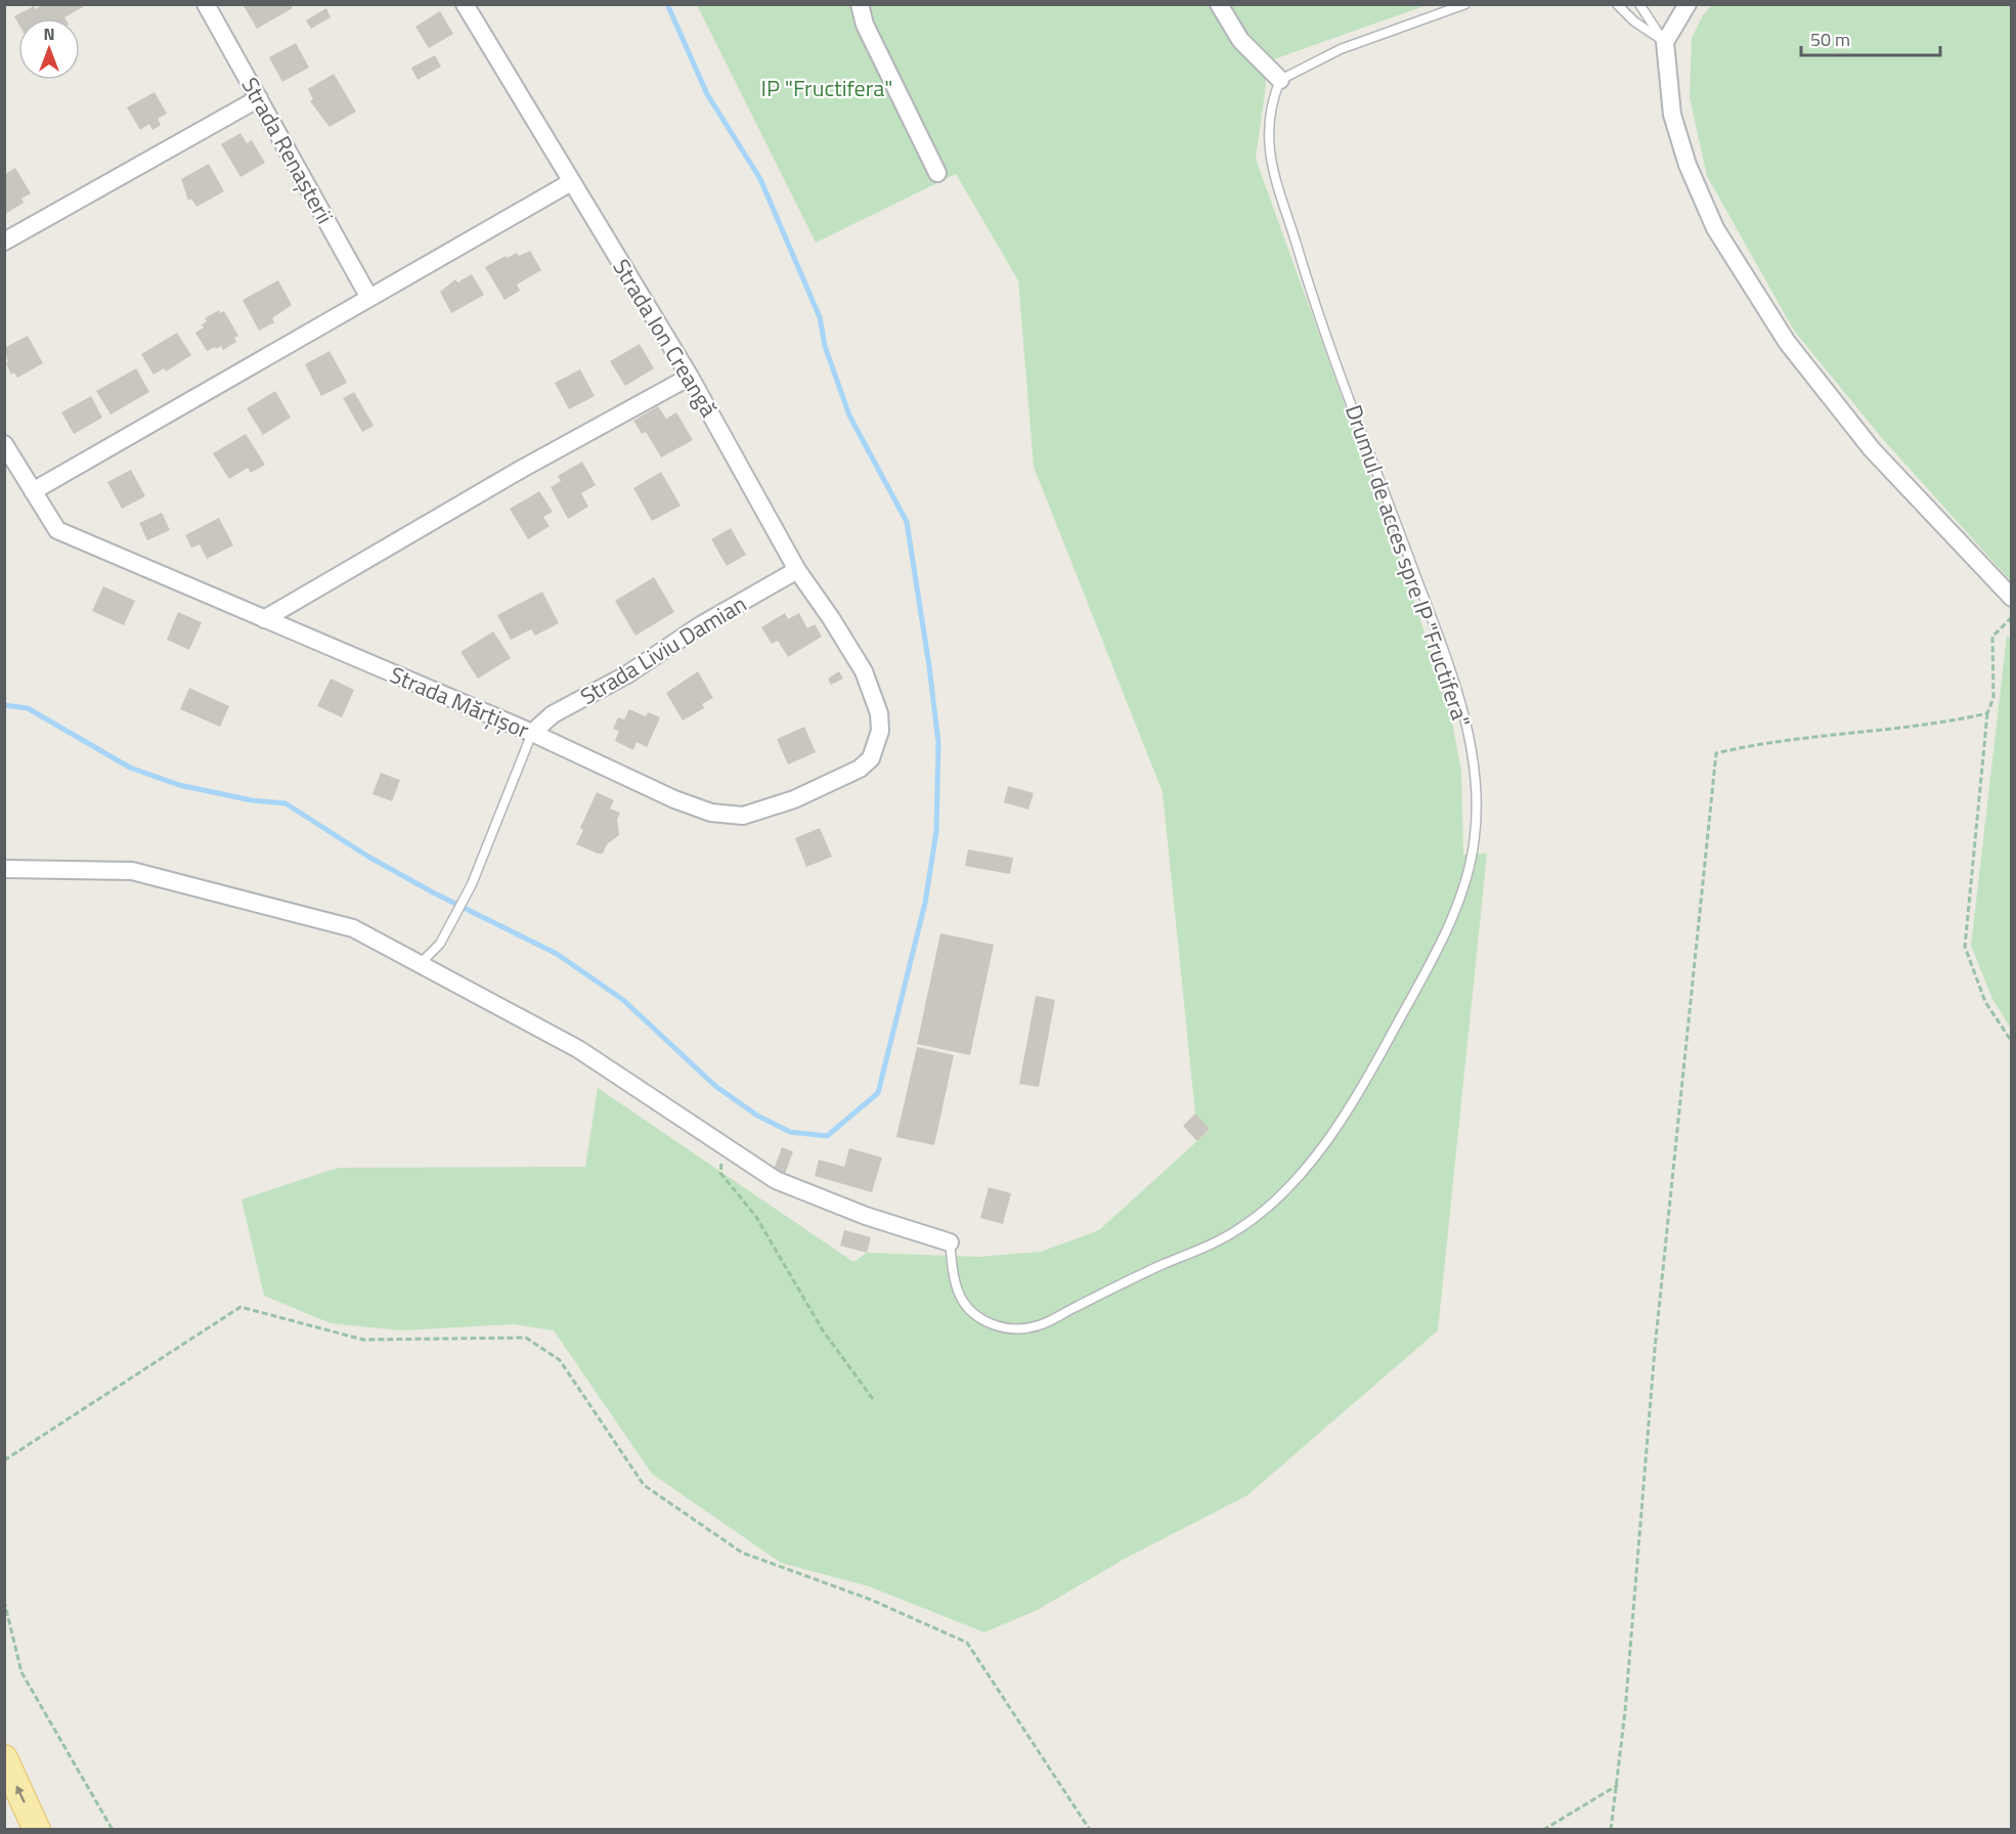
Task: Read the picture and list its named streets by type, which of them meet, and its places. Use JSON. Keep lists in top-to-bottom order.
{
  "streets": {
    "street": [
      "Strada Renașterii",
      "Strada Ion Creangă",
      "Strada Liviu Damian",
      "Strada Mărțișor"
    ],
    "lane": ["Drumul de acces spre IP \"Fructifera\""]
  },
  "crossings": [
    ["Strada Ion Creangă", "Strada Liviu Damian"],
    ["Strada Ion Creangă", "Strada Mărțișor"],
    ["Strada Liviu Damian", "Strada Mărțișor"]
  ],
  "parks": ["IP \"Fructifera\""],
  "scale_bar": "50 m",
  "north": "top"
}
